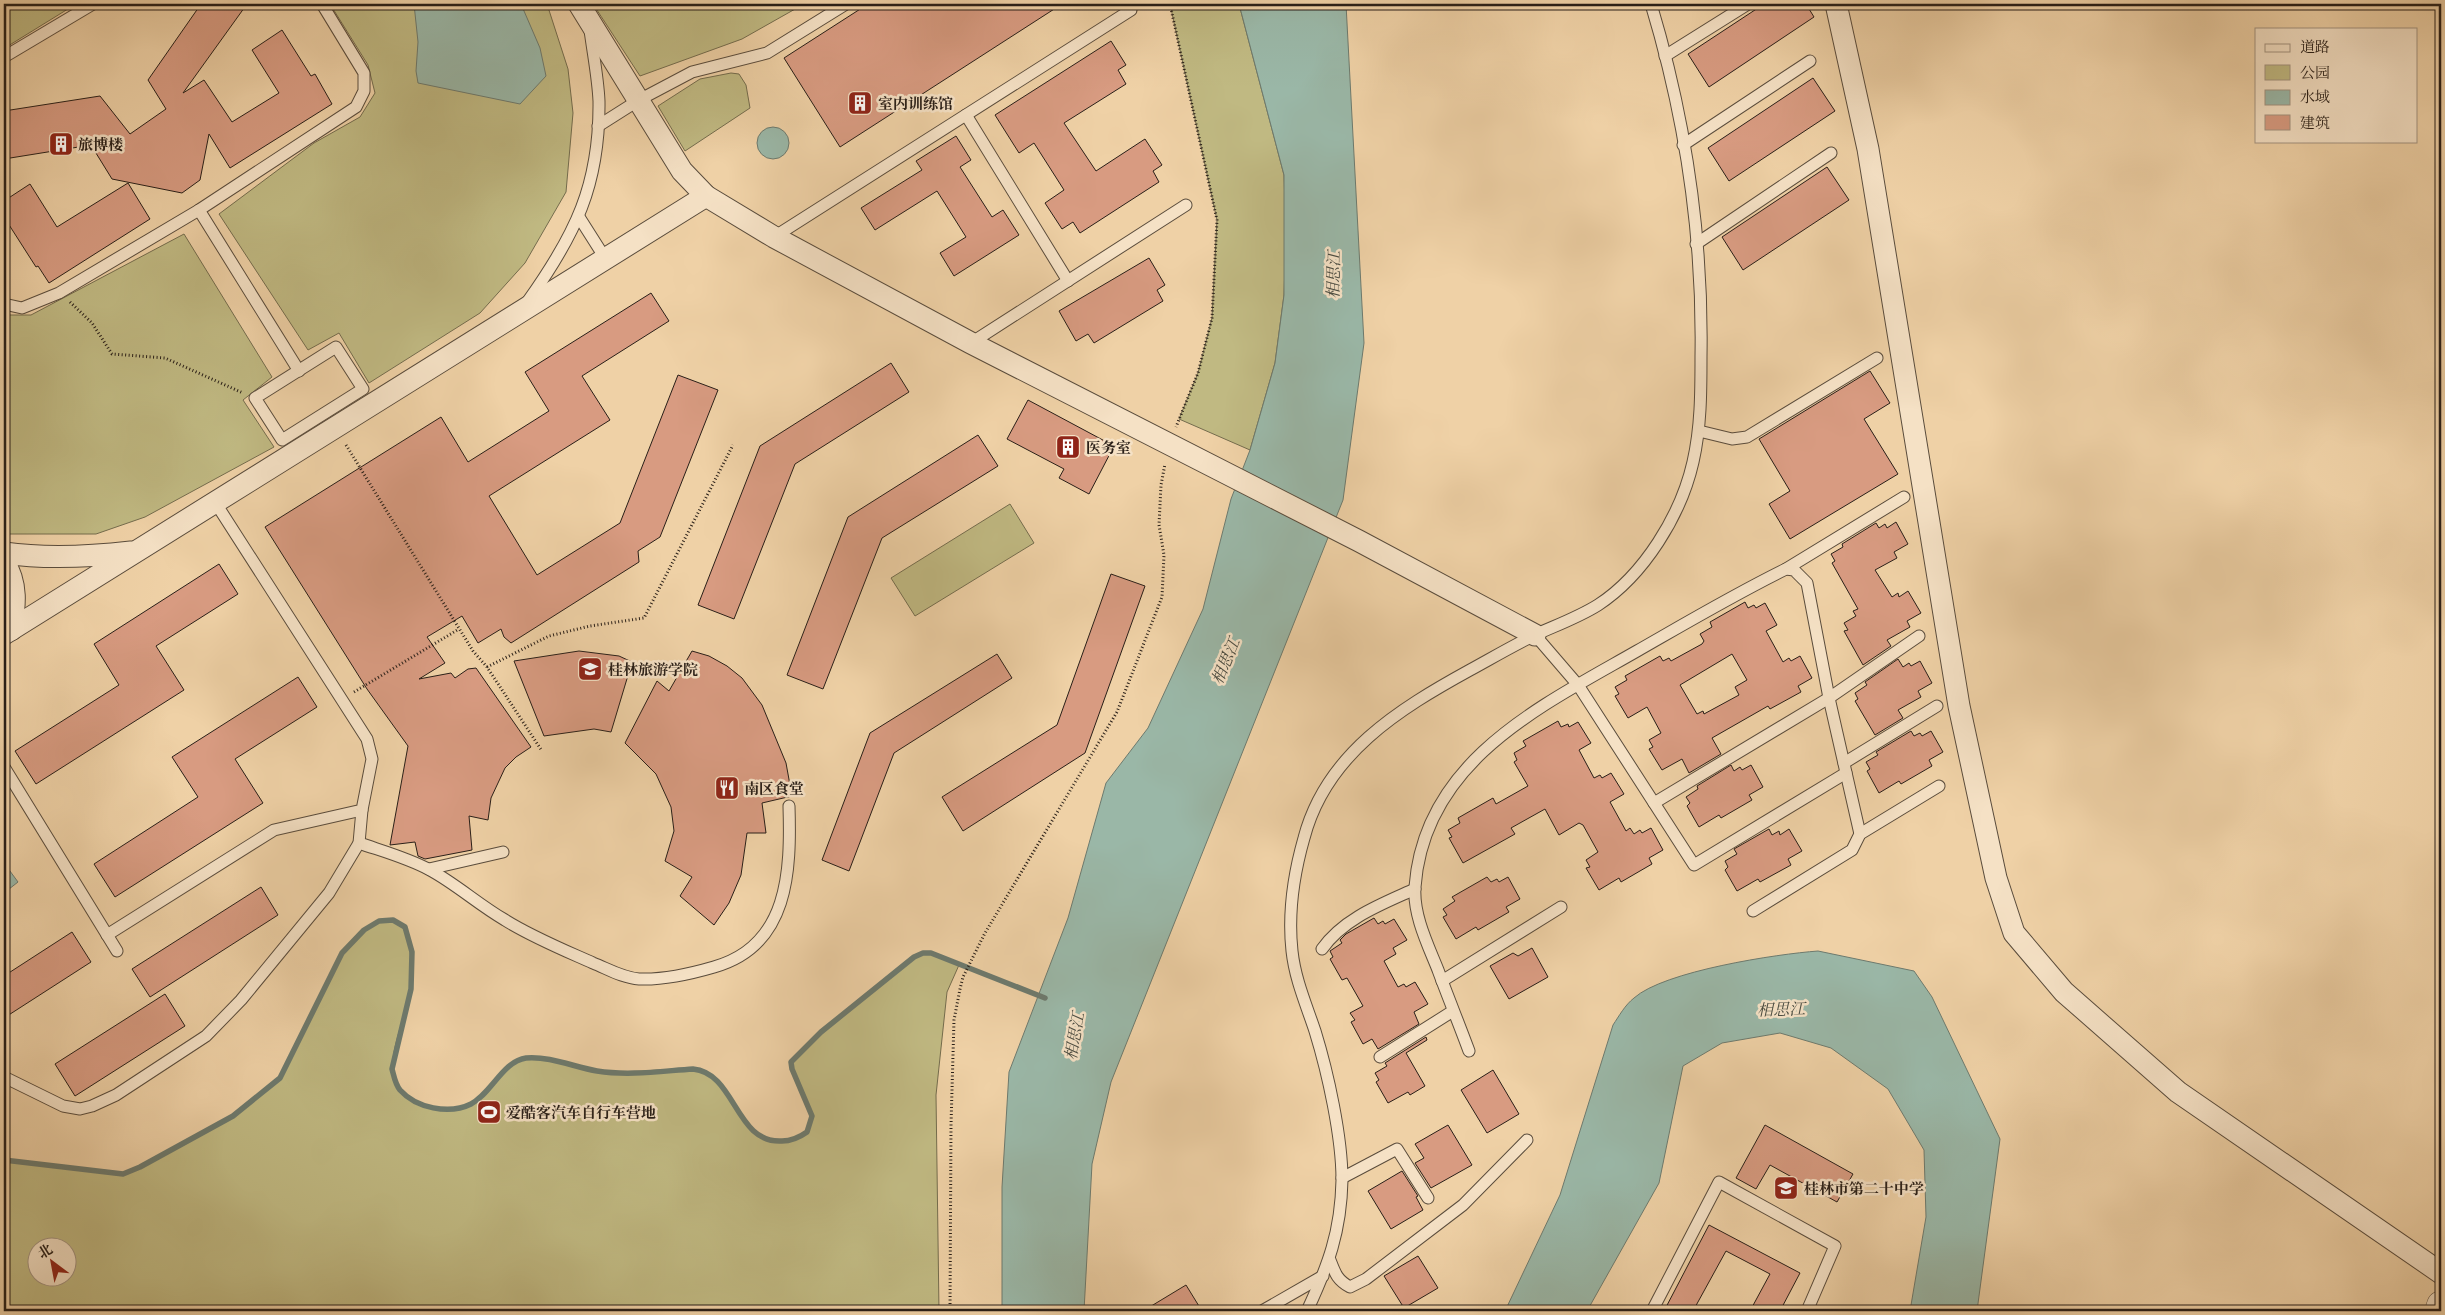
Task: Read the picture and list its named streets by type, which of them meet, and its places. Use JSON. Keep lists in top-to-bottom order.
{
  "water": ["相思江"],
  "places": {
    "building": ["室内训练馆", "旅博楼", "医务室"],
    "school or university": ["桂林旅游学院", "桂林市第二十中学"],
    "restaurant": ["南区食堂"],
    "sports": ["爱酷客汽车自行车营地"]
  },
  "legend": [
    "道路",
    "公园",
    "水域",
    "建筑"
  ],
  "north": "top left"
}
